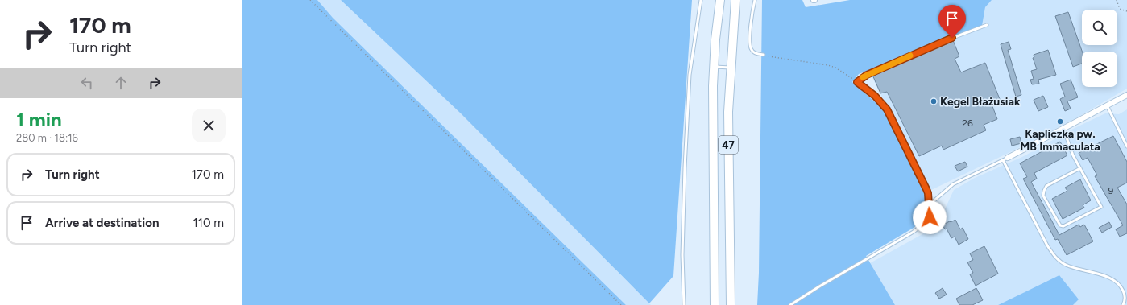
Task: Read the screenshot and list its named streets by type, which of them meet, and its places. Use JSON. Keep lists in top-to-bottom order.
{
  "streets": {
    "main road": ["47"]
  },
  "places": ["Kegel Błażusiak", "Kapliczka pw. MB Immaculata"],
  "house_numbers": ["26", "9"],
  "page": {
    "turn": ["170 m", "Turn right"],
    "heading": ["1 min", "280 m · 18:16"],
    "list": [
      {
        "name": "Turn right",
        "value": "170 m"
      },
      {
        "name": "Arrive at destination",
        "value": "110 m"
      }
    ]
  }
}
